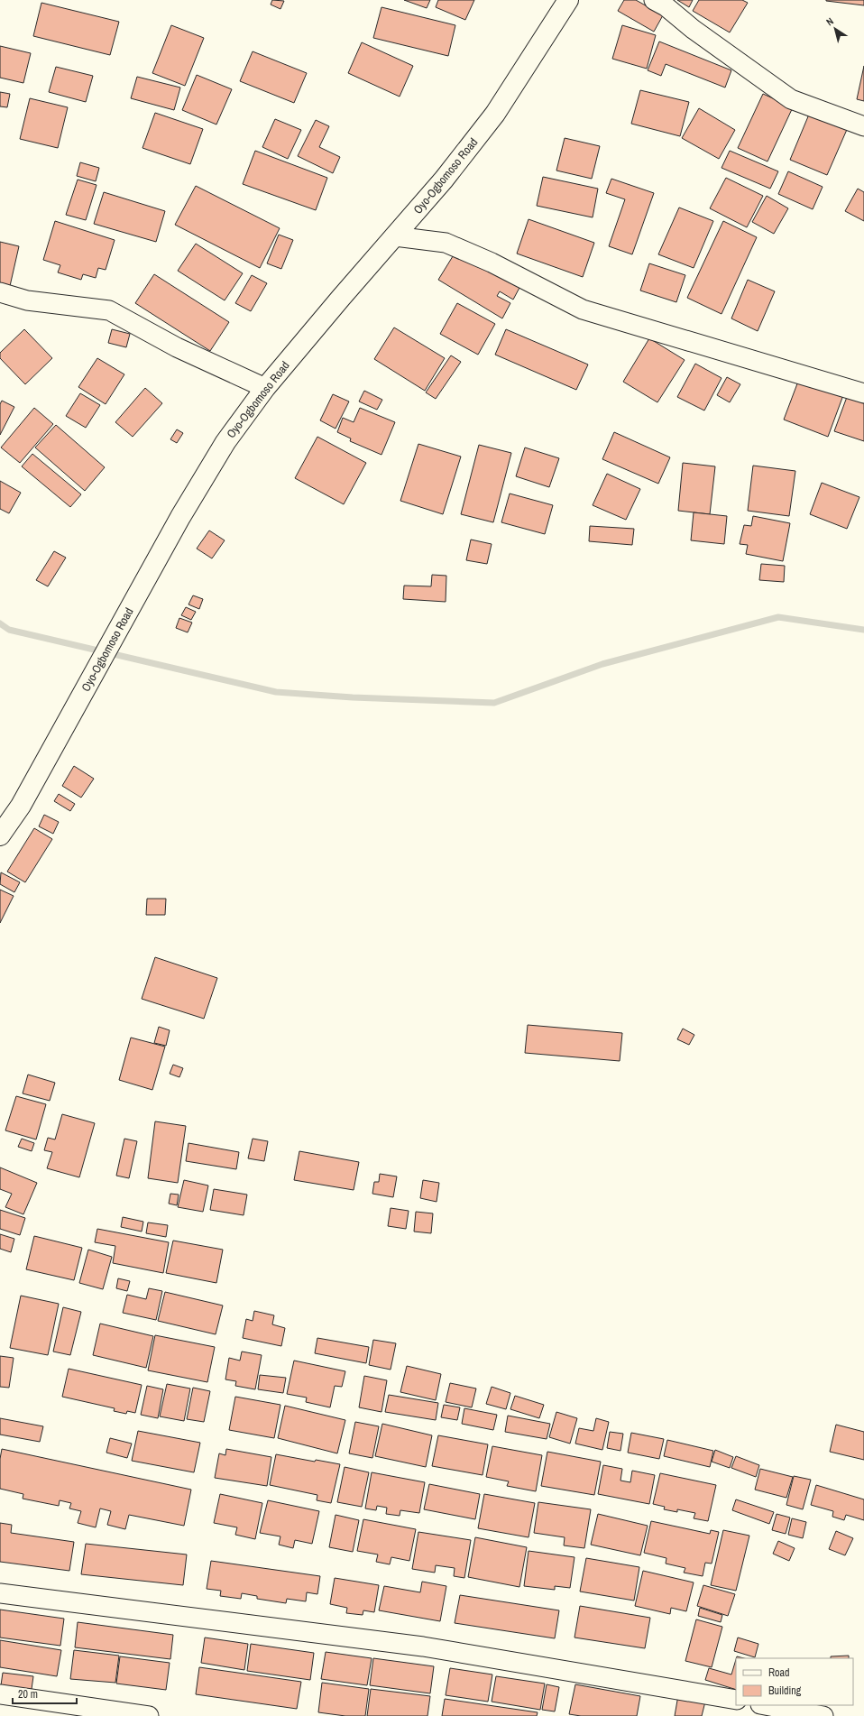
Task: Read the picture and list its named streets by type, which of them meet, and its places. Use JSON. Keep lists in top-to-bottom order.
{
  "streets": {
    "highway": ["Oyo-Ogbomoso Road"]
  },
  "legend": ["Road", "Building"],
  "scale_bar": "20 m",
  "north": "top left"
}
